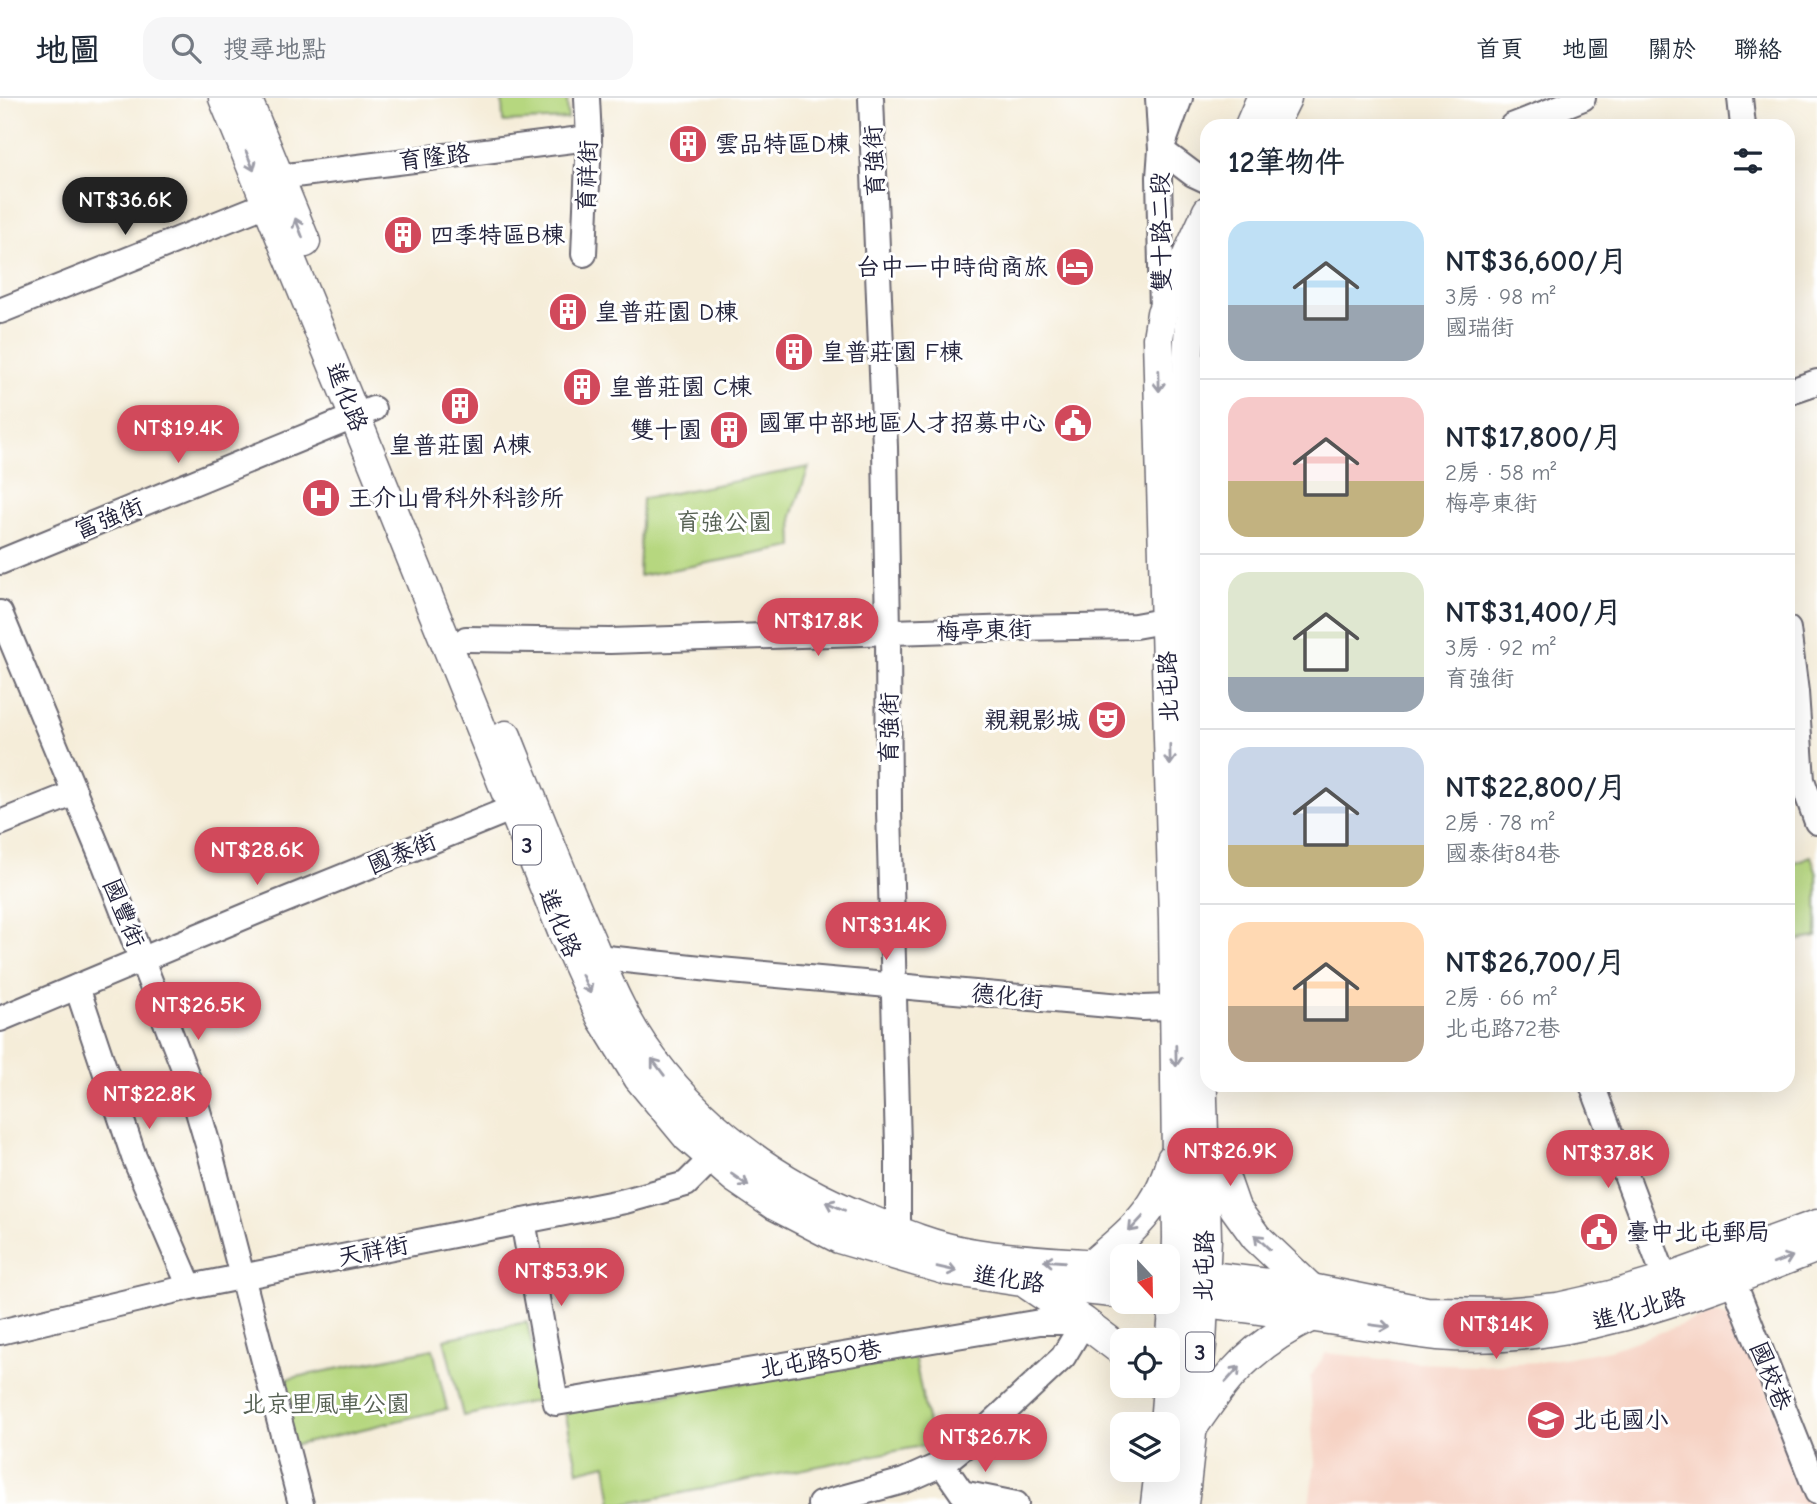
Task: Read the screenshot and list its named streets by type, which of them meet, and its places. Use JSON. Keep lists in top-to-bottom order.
{
  "streets": {
    "main road": [
      "進化路",
      "北屯路",
      "3",
      "進化北路"
    ],
    "street": [
      "育隆路",
      "育強街",
      "育祥街",
      "雙十路二段",
      "富強街",
      "梅亭東街",
      "國泰街",
      "國豐街",
      "德化街",
      "天祥街",
      "北屯路50巷",
      "國校巷"
    ]
  },
  "crossings": [
    ["育隆路", "育祥街"],
    ["育隆路", "進化路"],
    ["育強街", "進化路"],
    ["育強街", "梅亭東街"],
    ["育強街", "德化街"],
    ["雙十路二段", "北屯路"],
    ["進化路", "富強街"],
    ["進化路", "梅亭東街"],
    ["進化路", "國泰街"],
    ["進化路", "德化街"],
    ["進化路", "天祥街"],
    ["梅亭東街", "北屯路"],
    ["北屯路", "德化街"],
    ["北屯路", "進化北路"],
    ["國泰街", "國豐街"],
    ["國豐街", "天祥街"],
    ["天祥街", "北屯路50巷"],
    ["進化北路", "國校巷"]
  ],
  "parks": ["育強公園", "北京里風車公園"],
  "places": {
    "building": [
      "雲品特區D棟",
      "四季特區B棟",
      "皇普莊園 D棟",
      "皇普莊園 F棟",
      "皇普莊園 C棟",
      "皇普莊園 A棟",
      "雙十園"
    ],
    "hotel": ["台中一中時尚商旅"],
    "public building": ["國軍中部地區人才招募中心", "臺中北屯郵局"],
    "hospital": ["王介山骨科外科診所"],
    "theatre": ["親親影城"],
    "school or university": ["北屯國小"]
  },
  "north": "bottom",
  "page": {
    "header": "地圖",
    "search": "搜尋地點",
    "nav": [
      "首頁",
      "地圖",
      "關於",
      "聯絡"
    ],
    "heading": "12筆物件",
    "price": [
      "NT$36.6K",
      "NT$19.4K",
      "NT$17.8K",
      "NT$28.6K",
      "NT$31.4K",
      "NT$26.5K",
      "NT$22.8K",
      "NT$26.9K",
      "NT$37.8K",
      "NT$53.9K",
      "NT$14K",
      "NT$26.7K"
    ],
    "list": [
      {
        "name": "NT$36,600/月",
        "note": "3房 · 98 m² · 國瑞街"
      },
      {
        "name": "NT$17,800/月",
        "note": "2房 · 58 m² · 梅亭東街"
      },
      {
        "name": "NT$31,400/月",
        "note": "3房 · 92 m² · 育強街"
      },
      {
        "name": "NT$22,800/月",
        "note": "2房 · 78 m² · 國泰街84巷"
      },
      {
        "name": "NT$26,700/月",
        "note": "2房 · 66 m² · 北屯路72巷"
      }
    ]
  }
}
